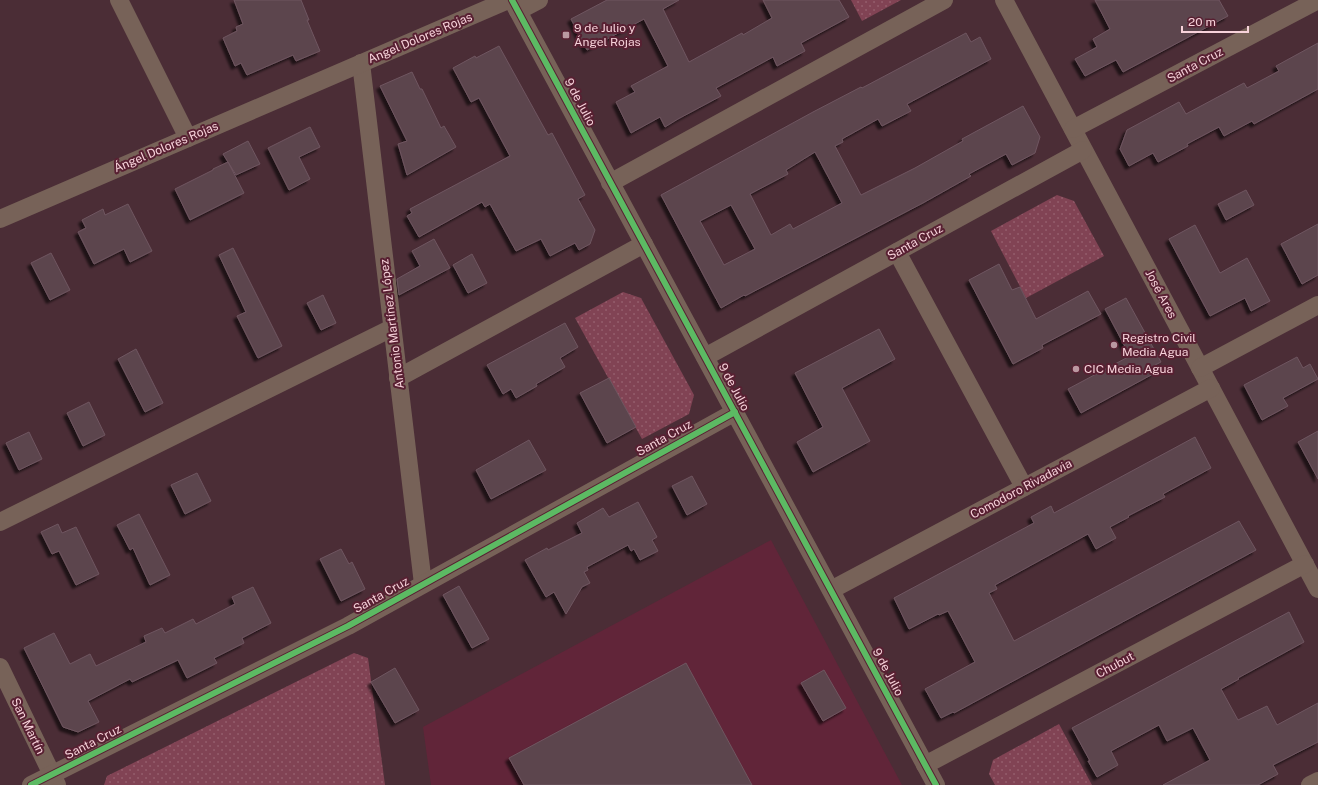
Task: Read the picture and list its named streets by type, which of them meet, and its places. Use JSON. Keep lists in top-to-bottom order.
{
  "streets": {
    "street": [
      "Angel Dolores Rojas",
      "Santa Cruz",
      "9 de Julio",
      "Ángel Dolores Rojas",
      "José Ares",
      "Antonio Martínez López",
      "Comodoro Rivadavia",
      "Chubut",
      "San Martín"
    ]
  },
  "crossings": [
    ["Angel Dolores Rojas", "9 de Julio"],
    ["Angel Dolores Rojas", "Ángel Dolores Rojas"],
    ["Angel Dolores Rojas", "Antonio Martínez López"],
    ["Santa Cruz", "9 de Julio"],
    ["Santa Cruz", "José Ares"],
    ["Santa Cruz", "Antonio Martínez López"],
    ["Santa Cruz", "San Martín"],
    ["9 de Julio", "Comodoro Rivadavia"],
    ["9 de Julio", "Chubut"],
    ["José Ares", "Comodoro Rivadavia"],
    ["José Ares", "Chubut"]
  ],
  "places": {
    "transit": ["9 de Julio y Ángel Rojas"],
    "other": ["Registro Civil Media Agua", "CIC Media Agua"]
  },
  "scale_bar": "20 m"
}
